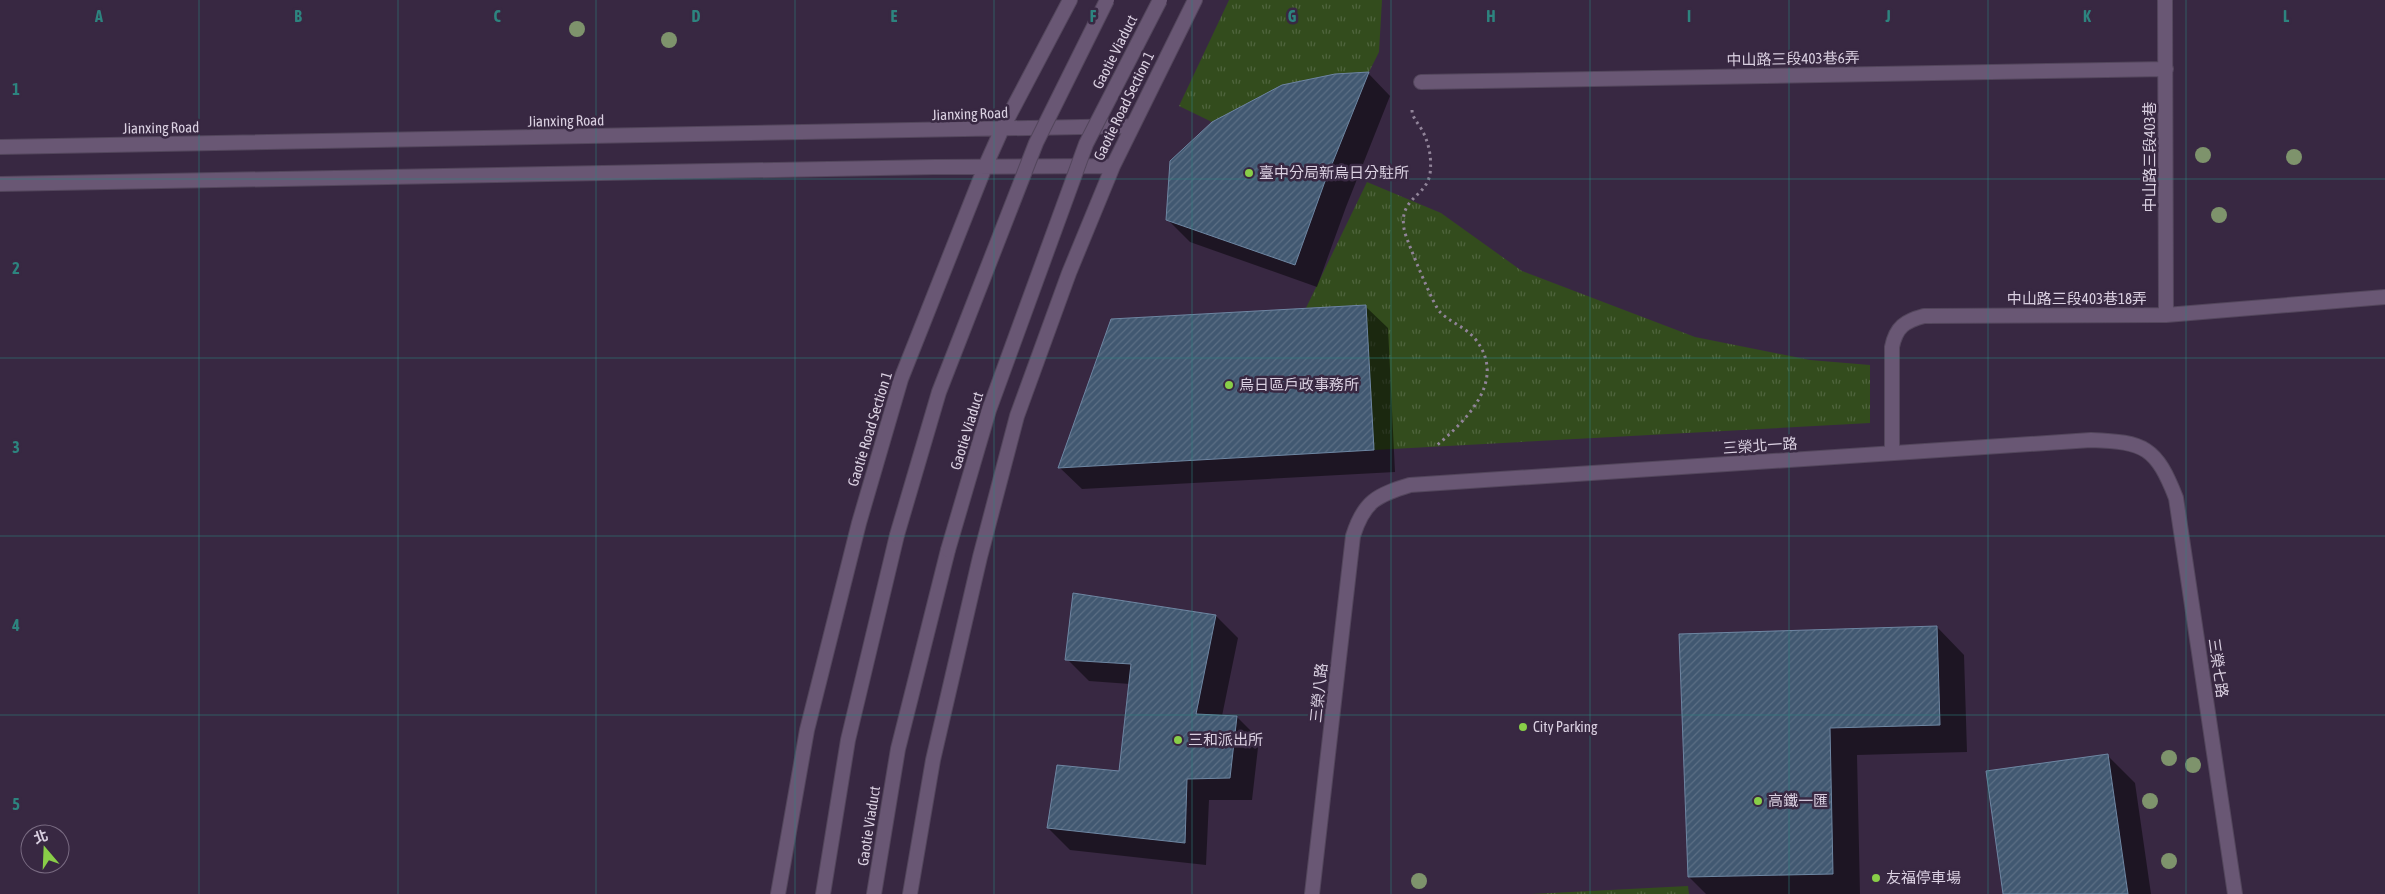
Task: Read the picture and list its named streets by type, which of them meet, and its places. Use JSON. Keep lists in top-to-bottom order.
{
  "streets": {
    "street": [
      "Gaotie Viaduct",
      "中山路三段403巷6弄",
      "Gaotie Road Section 1",
      "Jianxing Road",
      "中山路三段403巷",
      "中山路三段403巷18弄",
      "三榮北一路",
      "三榮七路",
      "三榮八路"
    ]
  },
  "crossings": [
    ["中山路三段403巷6弄", "中山路三段403巷"],
    ["Gaotie Road Section 1", "Jianxing Road"],
    ["中山路三段403巷", "中山路三段403巷18弄"],
    ["中山路三段403巷18弄", "三榮北一路"],
    ["三榮北一路", "三榮七路"],
    ["三榮北一路", "三榮八路"]
  ],
  "places": [
    "臺中分局新烏日分駐所",
    "烏日區戶政事務所",
    "City Parking",
    "三和派出所",
    "高鐵一匯",
    "友福停車場"
  ],
  "north": "top",
  "grid": {
    "columns": [
      "A",
      "B",
      "C",
      "D",
      "E",
      "F",
      "G",
      "H",
      "I",
      "J",
      "K",
      "L"
    ],
    "rows": [
      "1",
      "2",
      "3",
      "4",
      "5"
    ]
  }
}
